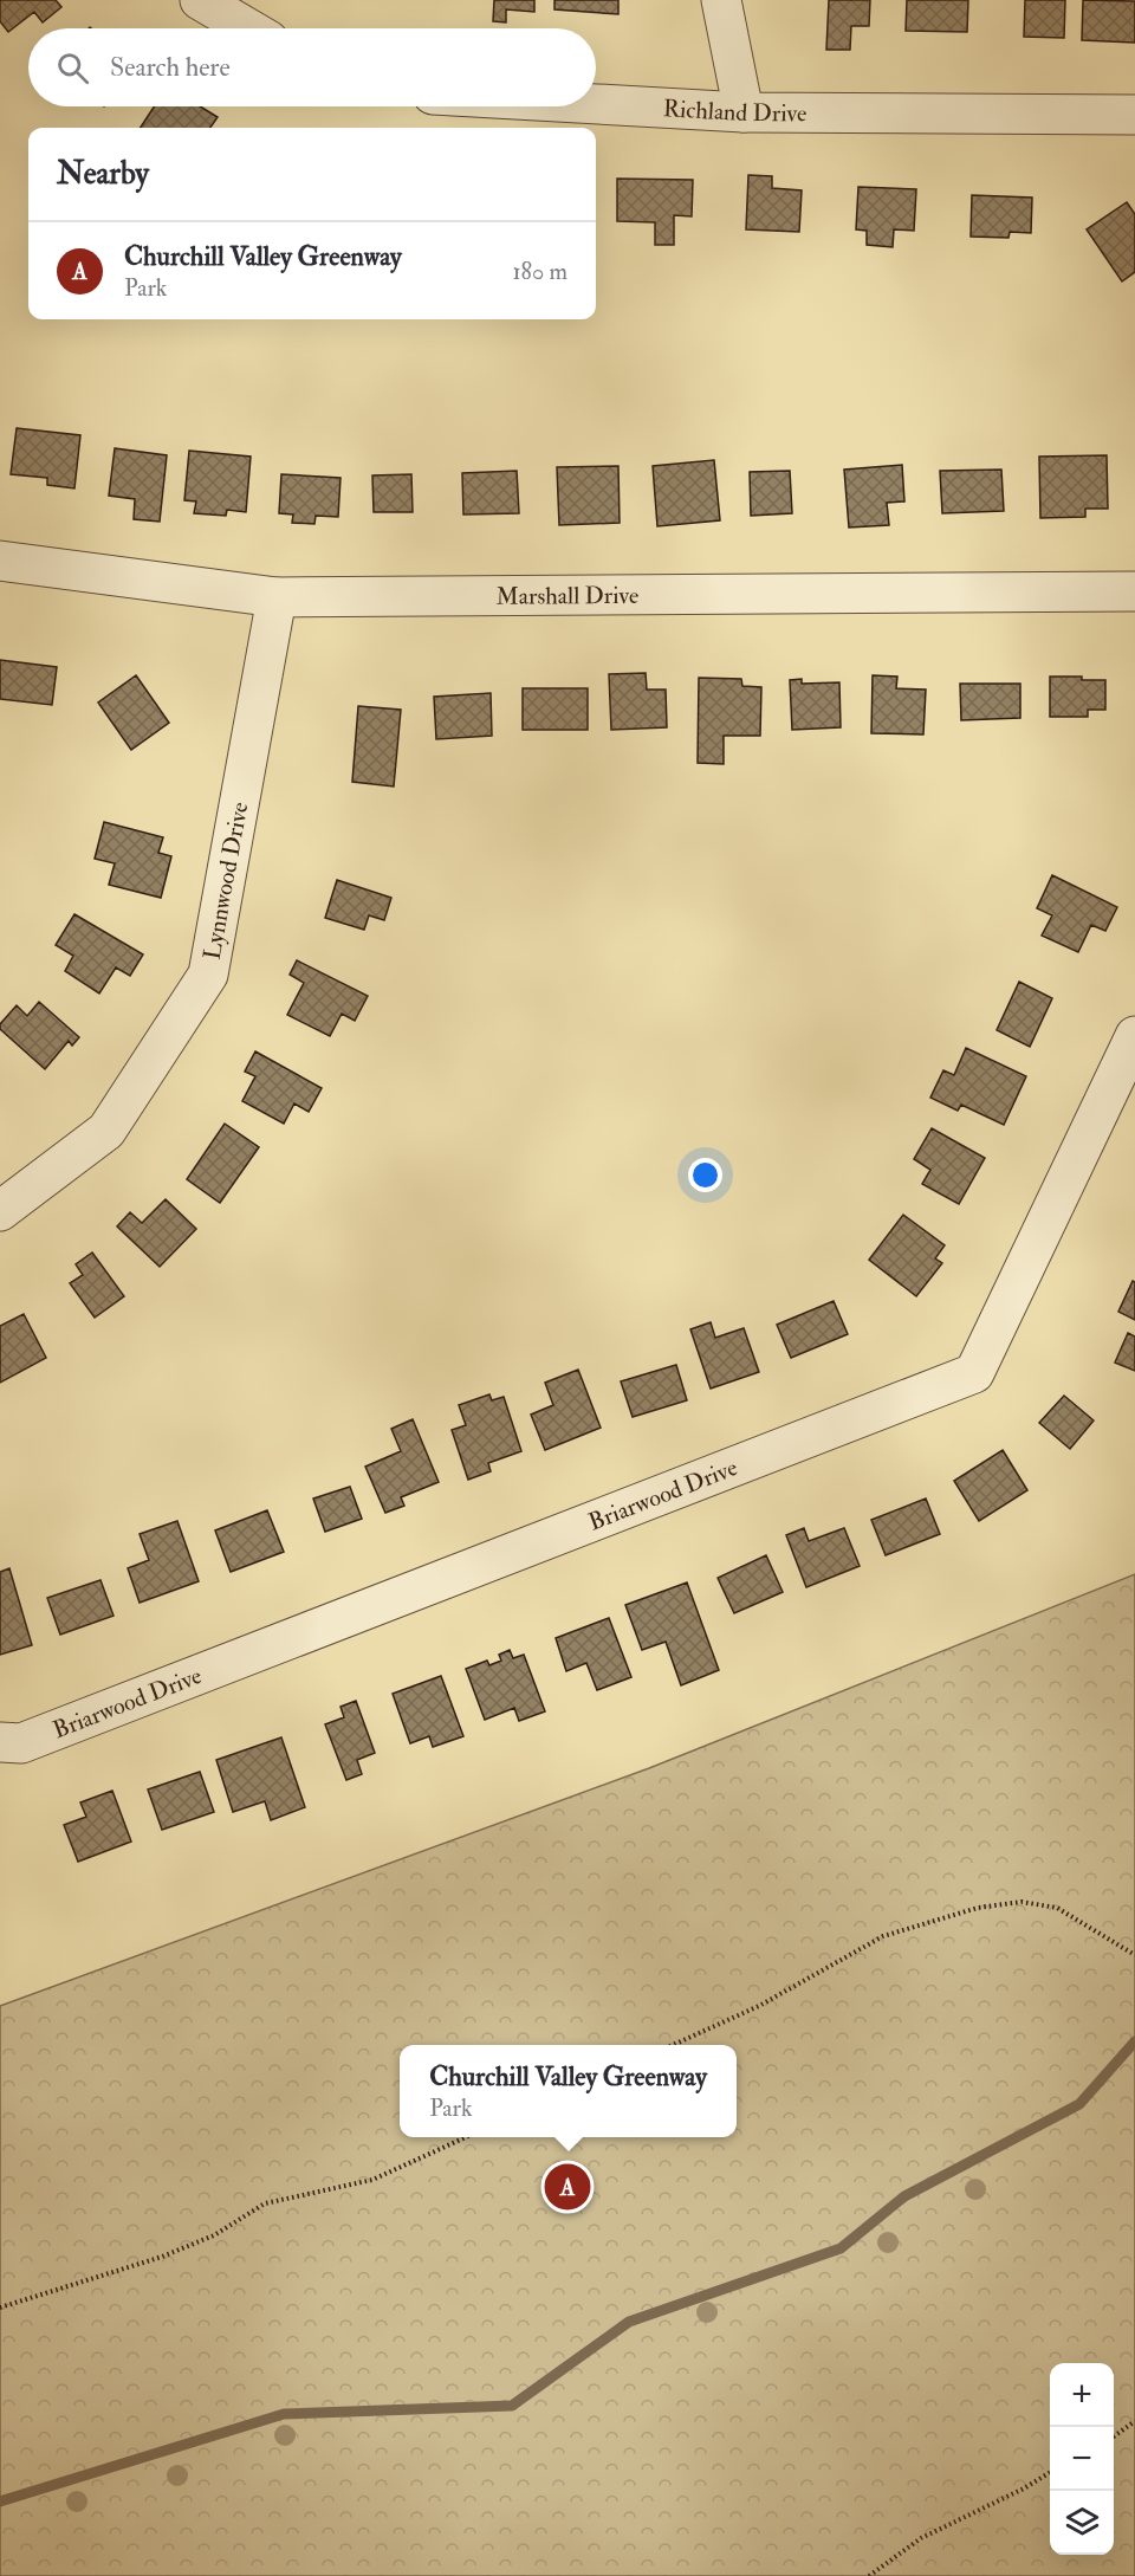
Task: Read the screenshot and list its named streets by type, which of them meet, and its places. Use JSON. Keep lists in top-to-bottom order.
{
  "streets": {
    "street": [
      "Richland Drive",
      "Marshall Drive",
      "Lynnwood Drive",
      "Briarwood Drive"
    ]
  },
  "crossings": [
    ["Marshall Drive", "Lynnwood Drive"]
  ],
  "page": {
    "search": "Search here",
    "heading": "Nearby",
    "list": [
      {
        "mark": "A",
        "name": "Churchill Valley Greenway",
        "note": "Park",
        "value": "180 m"
      }
    ],
    "popup": ["Churchill Valley Greenway", "Park"],
    "pins": "A",
    "map_buttons": ["+", "−"]
  }
}
